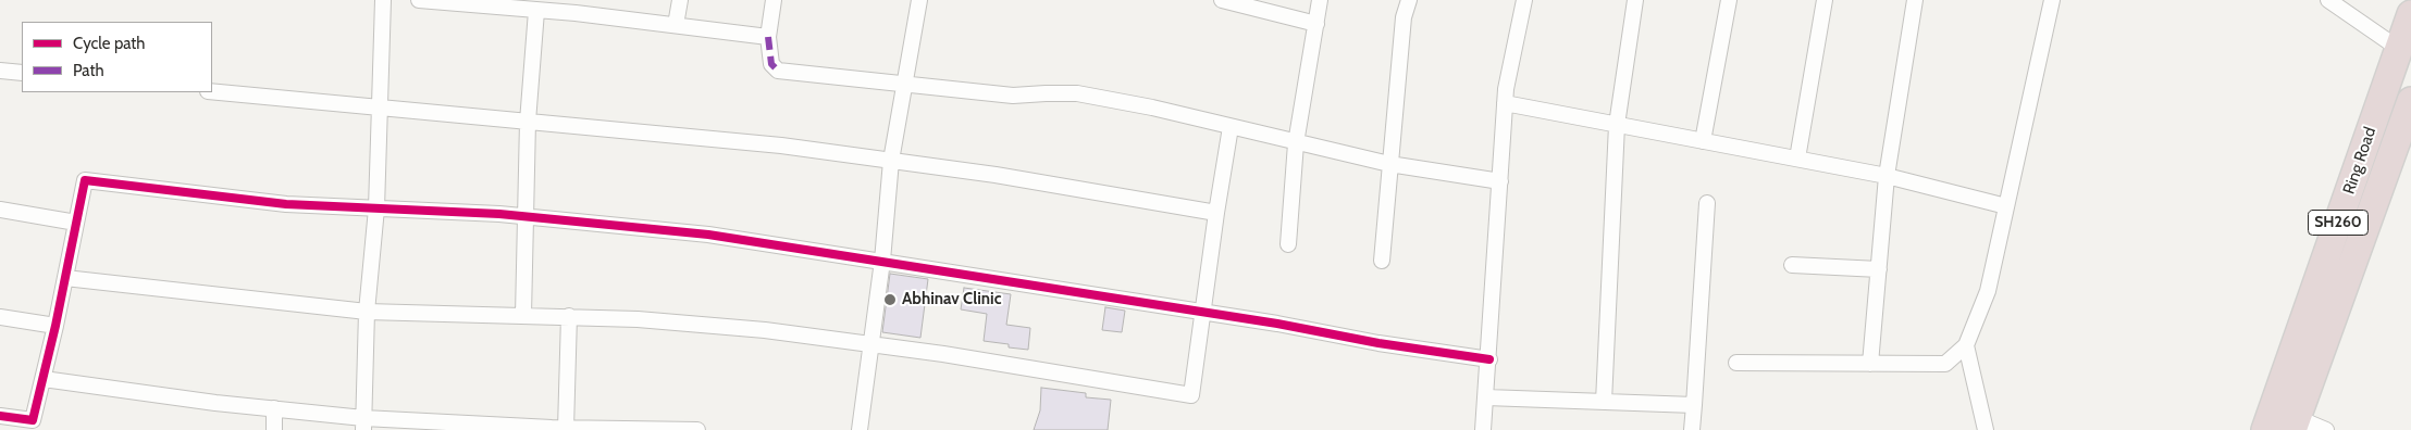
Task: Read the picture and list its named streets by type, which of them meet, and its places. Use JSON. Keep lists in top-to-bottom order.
{
  "streets": {
    "highway": ["Ring Road", "SH260"]
  },
  "places": ["Abhinav Clinic"],
  "legend": ["Cycle path", "Path"]
}
